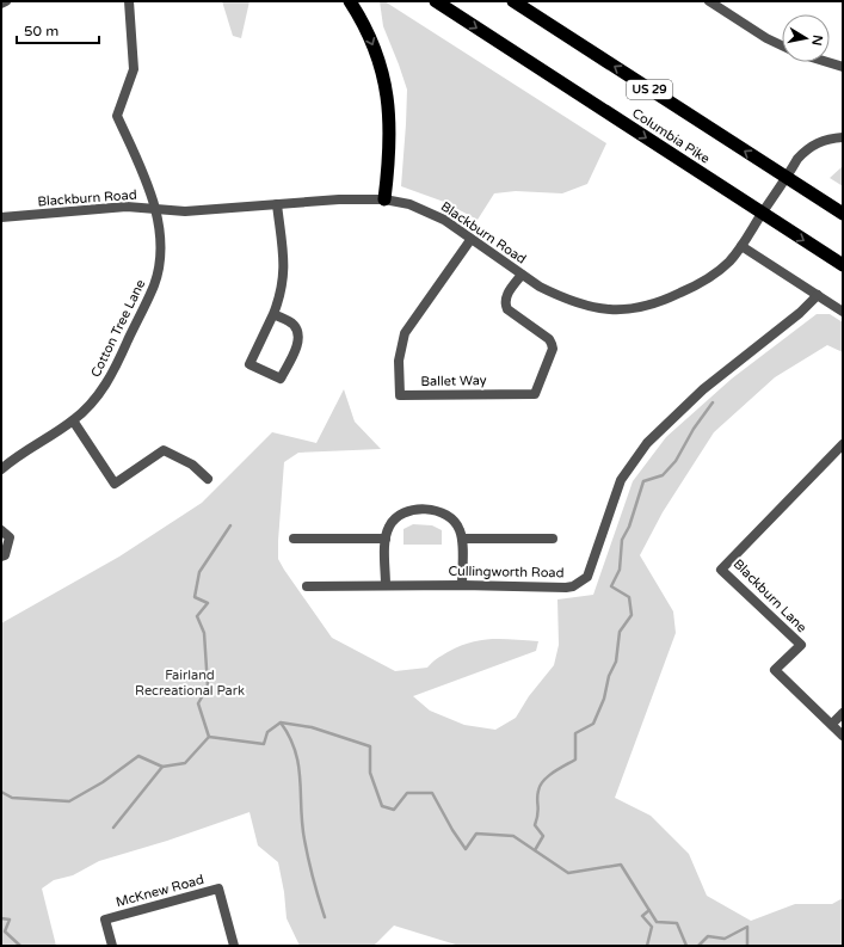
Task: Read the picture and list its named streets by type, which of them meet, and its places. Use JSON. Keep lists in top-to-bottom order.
{
  "streets": {
    "highway": ["US 29", "Columbia Pike"],
    "street": [
      "Blackburn Road",
      "Cotton Tree Lane",
      "Ballet Way",
      "Cullingworth Road",
      "Blackburn Lane",
      "McKnew Road"
    ]
  },
  "crossings": [
    ["Columbia Pike", "Blackburn Road"],
    ["Blackburn Road", "Cotton Tree Lane"],
    ["Blackburn Road", "Ballet Way"]
  ],
  "parks": ["Fairland Recreational Park"],
  "scale_bar": "50 m",
  "north": "right"
}
